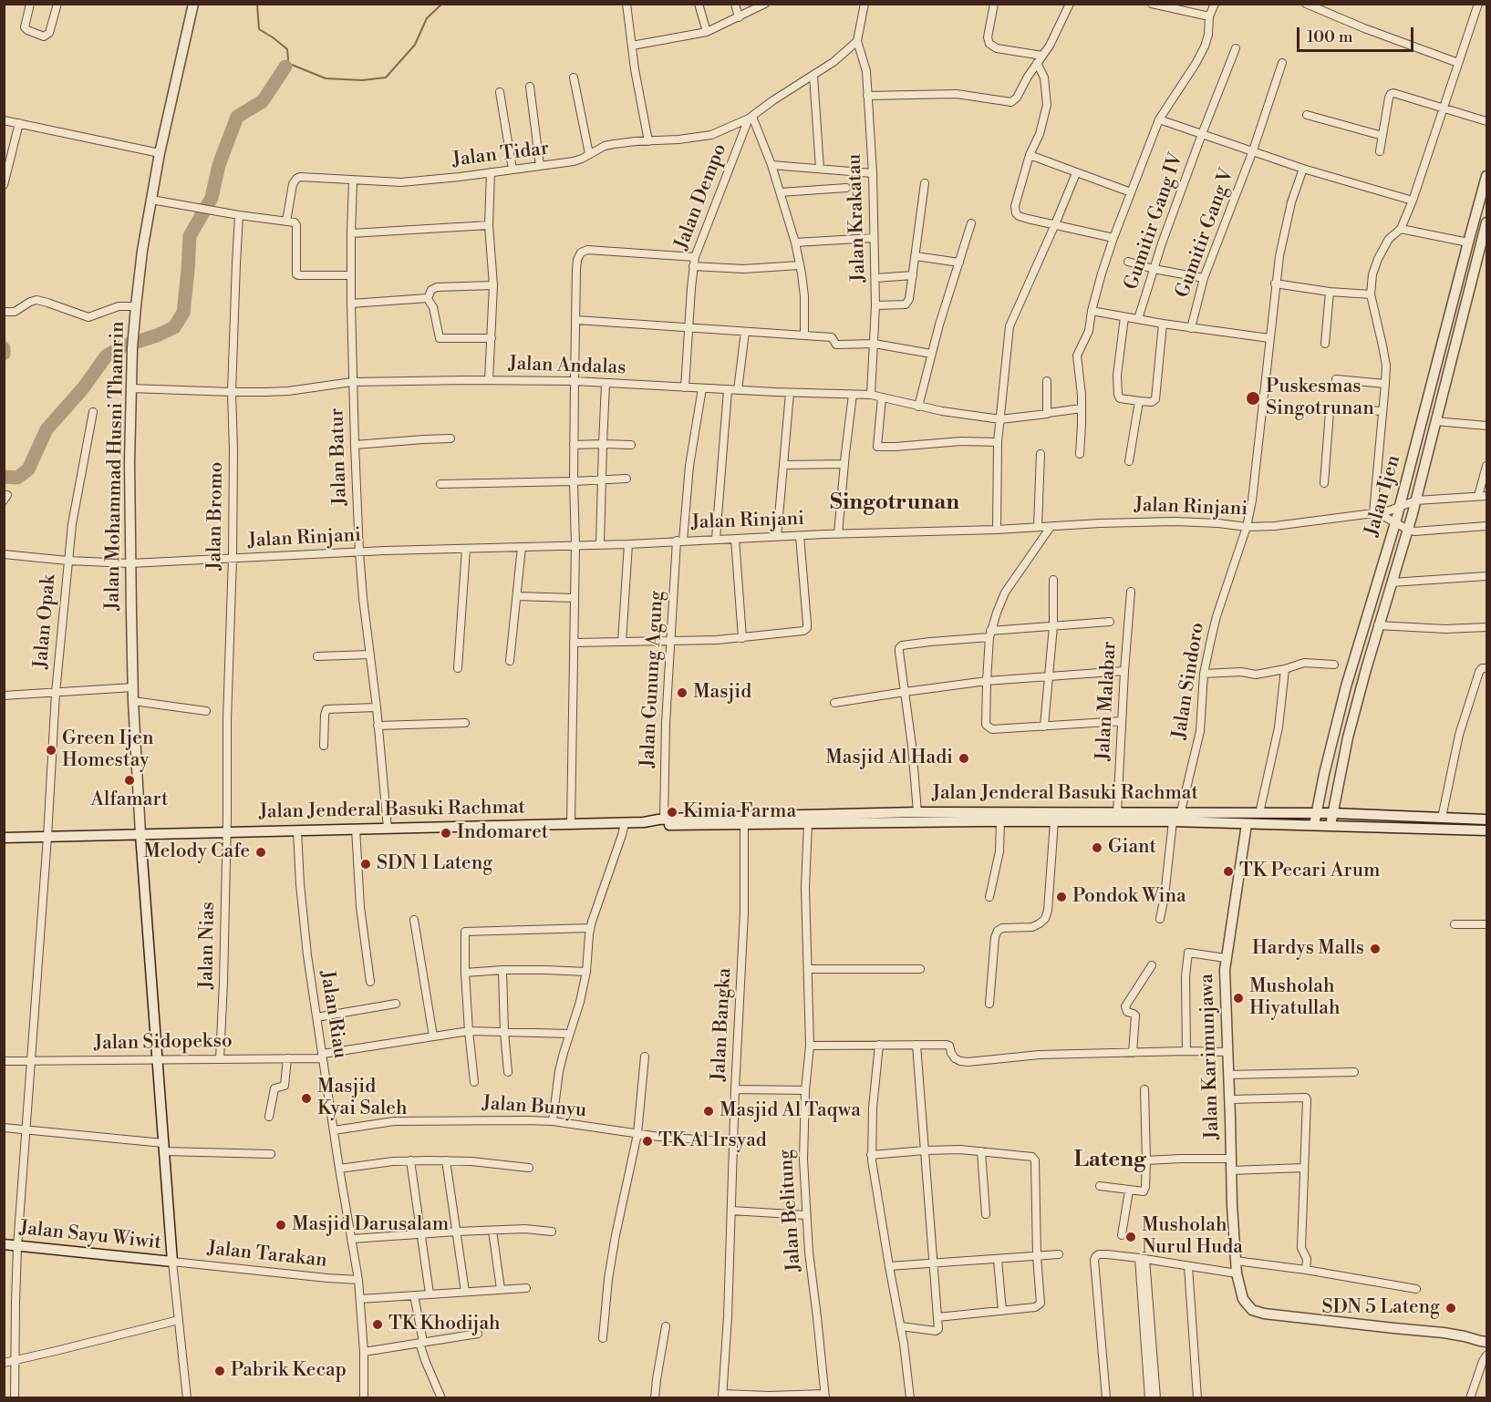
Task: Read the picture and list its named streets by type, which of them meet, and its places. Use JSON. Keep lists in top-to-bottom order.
{
  "streets": {
    "main road": [
      "Jalan Mohammad Husni Thamrin",
      "Jalan Ijen",
      "Jalan Jenderal Basuki Rachmat",
      "Jalan Karimunjawa",
      "Jalan Sayu Wiwit"
    ],
    "street": [
      "Jalan Tidar",
      "Jalan Dempo",
      "Jalan Krakatau",
      "Gumitir Gang IV",
      "Gumitir Gang V",
      "Jalan Andalas",
      "Jalan Batur",
      "Jalan Rinjani",
      "Jalan Bromo",
      "Jalan Opak",
      "Jalan Gunung Agung",
      "Jalan Sindoro",
      "Jalan Malabar",
      "Jalan Nias",
      "Jalan Riau",
      "Jalan Bangka",
      "Jalan Sidopekso",
      "Jalan Bunyu",
      "Jalan Belitung",
      "Jalan Tarakan"
    ]
  },
  "crossings": [
    ["Jalan Tidar", "Jalan Dempo"],
    ["Jalan Tidar", "Jalan Krakatau"],
    ["Jalan Tidar", "Jalan Batur"],
    ["Jalan Dempo", "Jalan Andalas"],
    ["Jalan Krakatau", "Jalan Andalas"],
    ["Jalan Andalas", "Jalan Batur"],
    ["Jalan Andalas", "Jalan Mohammad Husni Thamrin"],
    ["Jalan Andalas", "Jalan Bromo"],
    ["Jalan Andalas", "Jalan Gunung Agung"],
    ["Jalan Batur", "Jalan Rinjani"],
    ["Jalan Batur", "Jalan Jenderal Basuki Rachmat"],
    ["Jalan Mohammad Husni Thamrin", "Jalan Rinjani"],
    ["Jalan Mohammad Husni Thamrin", "Jalan Jenderal Basuki Rachmat"],
    ["Jalan Mohammad Husni Thamrin", "Jalan Sidopekso"],
    ["Jalan Mohammad Husni Thamrin", "Jalan Sayu Wiwit"],
    ["Jalan Mohammad Husni Thamrin", "Jalan Tarakan"],
    ["Jalan Ijen", "Jalan Rinjani"],
    ["Jalan Ijen", "Jalan Jenderal Basuki Rachmat"],
    ["Jalan Rinjani", "Jalan Bromo"],
    ["Jalan Rinjani", "Jalan Opak"],
    ["Jalan Rinjani", "Jalan Gunung Agung"],
    ["Jalan Rinjani", "Jalan Sindoro"],
    ["Jalan Bromo", "Jalan Jenderal Basuki Rachmat"],
    ["Jalan Bromo", "Jalan Nias"],
    ["Jalan Opak", "Jalan Jenderal Basuki Rachmat"],
    ["Jalan Opak", "Jalan Sidopekso"],
    ["Jalan Opak", "Jalan Sayu Wiwit"],
    ["Jalan Gunung Agung", "Jalan Jenderal Basuki Rachmat"],
    ["Jalan Sindoro", "Jalan Jenderal Basuki Rachmat"],
    ["Jalan Malabar", "Jalan Jenderal Basuki Rachmat"],
    ["Jalan Jenderal Basuki Rachmat", "Jalan Nias"],
    ["Jalan Jenderal Basuki Rachmat", "Jalan Riau"],
    ["Jalan Jenderal Basuki Rachmat", "Jalan Bangka"],
    ["Jalan Jenderal Basuki Rachmat", "Jalan Karimunjawa"],
    ["Jalan Jenderal Basuki Rachmat", "Jalan Belitung"],
    ["Jalan Nias", "Jalan Sidopekso"],
    ["Jalan Riau", "Jalan Sidopekso"],
    ["Jalan Riau", "Jalan Bunyu"],
    ["Jalan Riau", "Jalan Tarakan"],
    ["Jalan Bangka", "Jalan Bunyu"],
    ["Jalan Sayu Wiwit", "Jalan Tarakan"]
  ],
  "districts": ["Singotrunan", "Lateng"],
  "places": [
    "Puskesmas Singotrunan",
    "Masjid",
    "Green Ijen Homestay",
    "Masjid Al Hadi",
    "Alfamart",
    "Kimia Farma",
    "Indomaret",
    "Giant",
    "Melody Cafe",
    "SDN 1 Lateng",
    "TK Pecari Arum",
    "Pondok Wina",
    "Hardys Malls",
    "Musholah Hiyatullah",
    "Masjid Kyai Saleh",
    "Masjid Al Taqwa",
    "TK Al Irsyad",
    "Masjid Darusalam",
    "Musholah Nurul Huda",
    "SDN 5 Lateng",
    "TK Khodijah",
    "Pabrik Kecap"
  ],
  "scale_bar": "100 m"
}
